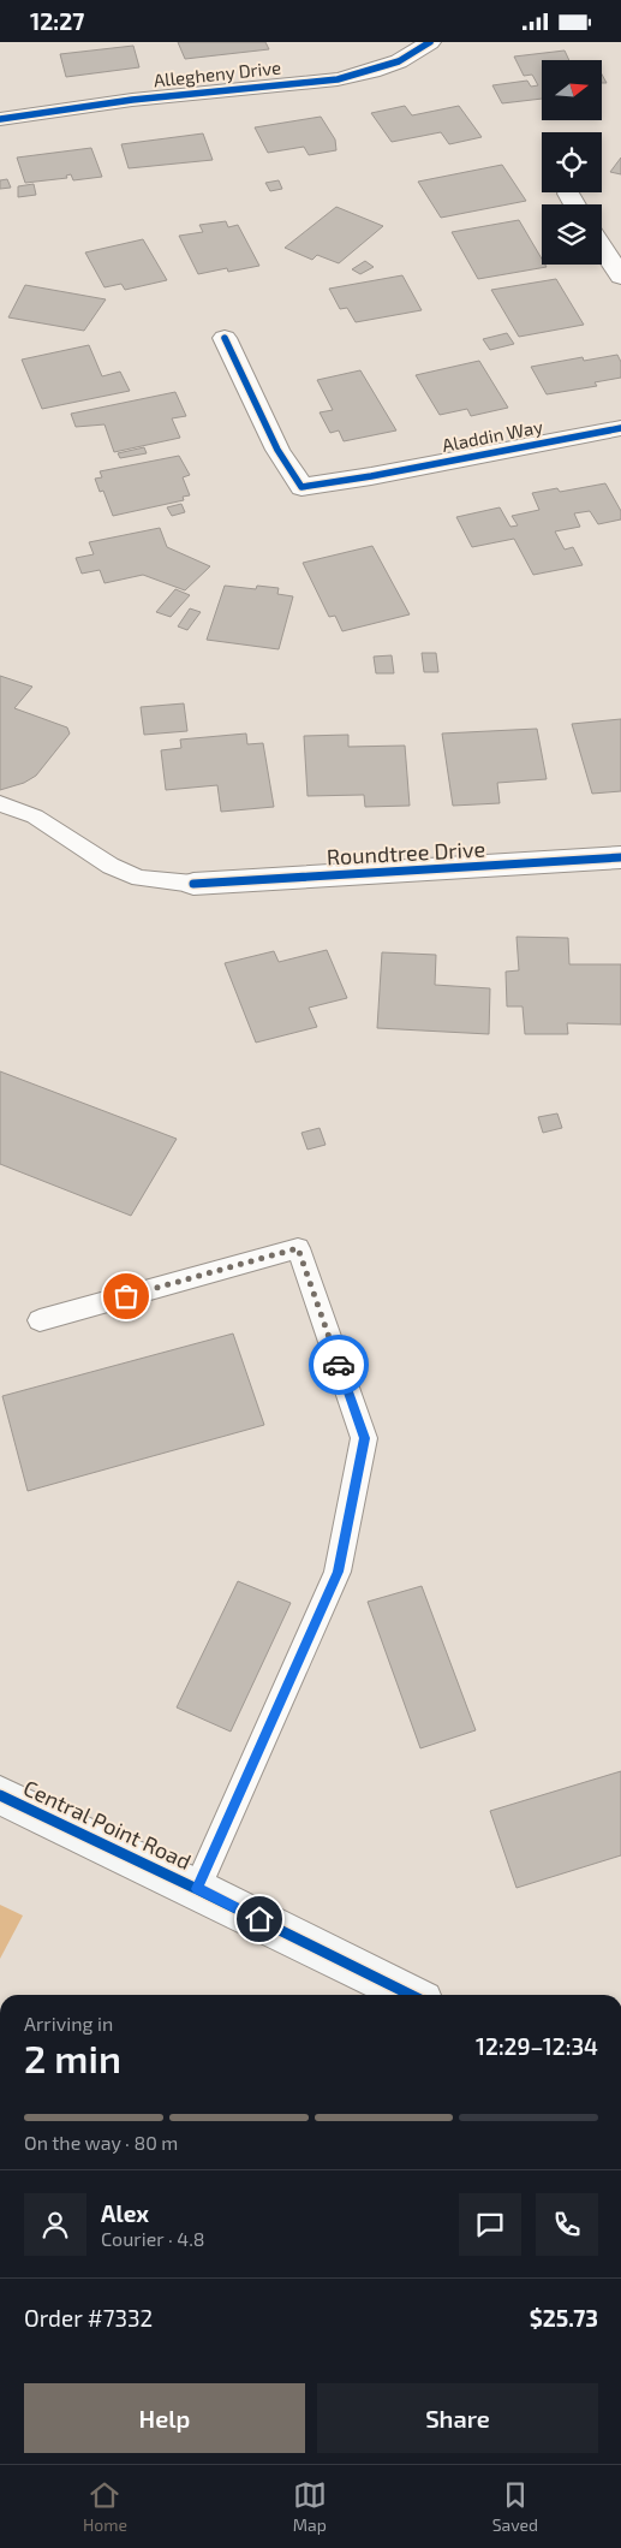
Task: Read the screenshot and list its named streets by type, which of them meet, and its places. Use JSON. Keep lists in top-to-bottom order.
{
  "streets": {
    "street": [
      "Allegheny Drive",
      "Aladdin Way",
      "Roundtree Drive",
      "Central Point Road"
    ]
  },
  "north": "right",
  "page": {
    "status": "12:27",
    "heading": ["2 min", "Arriving in", "12:29–12:34"],
    "panel": [
      "Alex",
      "Courier · 4.8",
      "Order #7332",
      "$25.73"
    ],
    "bar": "On the way · 80 m",
    "buttons": ["Help", "Share"],
    "tabs": ["Home", "Map", "Saved"]
  }
}
